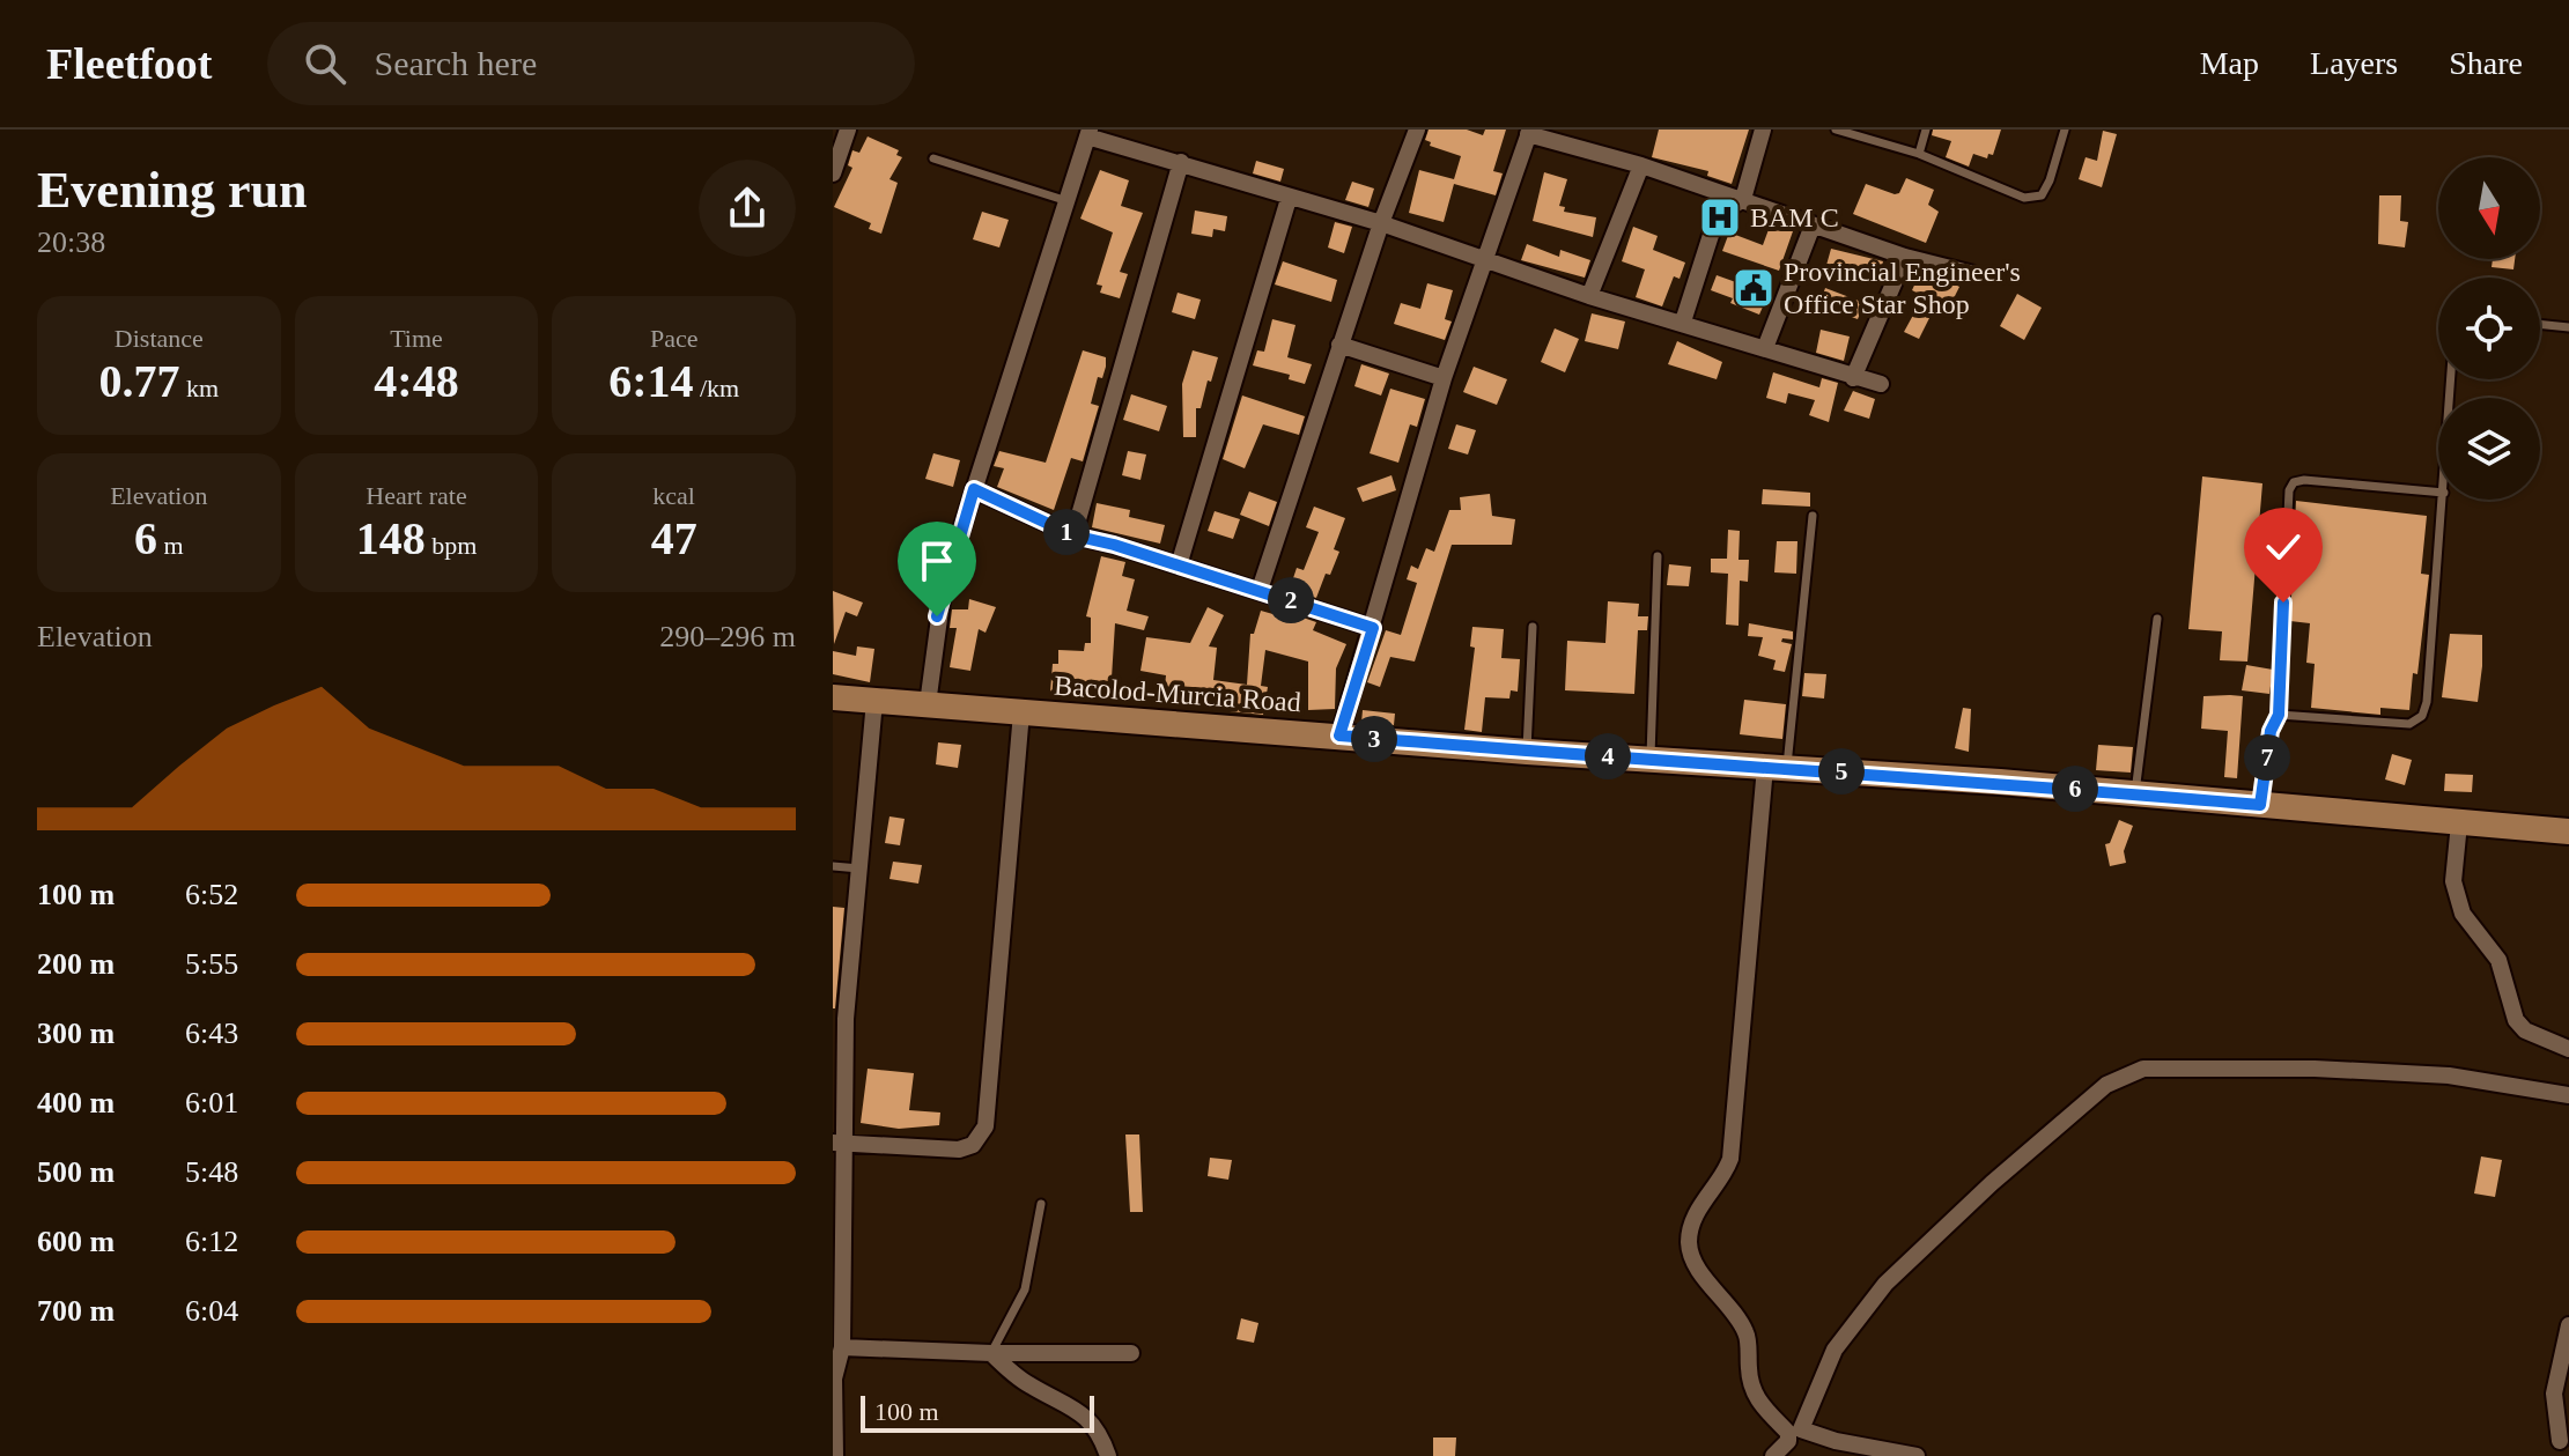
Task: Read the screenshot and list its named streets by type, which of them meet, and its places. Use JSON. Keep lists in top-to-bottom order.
{
  "streets": {
    "main road": ["Bacolod-Murcia Road"]
  },
  "places": {
    "hospital": ["BAM C"],
    "public building": ["Provincial Engineer's Office Star Shop"]
  },
  "scale_bar": "100 m",
  "north": "bottom",
  "page": {
    "header": "Fleetfoot",
    "search": "Search here",
    "nav": ["Map", "Layers", "Share"],
    "heading": ["Evening run", "20:38"],
    "stats": [
      ["Distance", "0.77 km"],
      ["Time", "4:48"],
      ["Pace", "6:14 /km"],
      ["Elevation", "6 m"],
      ["Heart rate", "148 bpm"],
      ["kcal", "47"]
    ],
    "pins": [
      "1",
      "2",
      "3",
      "4",
      "7",
      "5",
      "6"
    ],
    "chart": ["Elevation", "290–296 m"],
    "list": [
      {
        "name": "100 m",
        "note": "6:52"
      },
      {
        "name": "200 m",
        "note": "5:55"
      },
      {
        "name": "300 m",
        "note": "6:43"
      },
      {
        "name": "400 m",
        "note": "6:01"
      },
      {
        "name": "500 m",
        "note": "5:48"
      },
      {
        "name": "600 m",
        "note": "6:12"
      },
      {
        "name": "700 m",
        "note": "6:04"
      }
    ],
    "scale": "100 m"
  }
}
